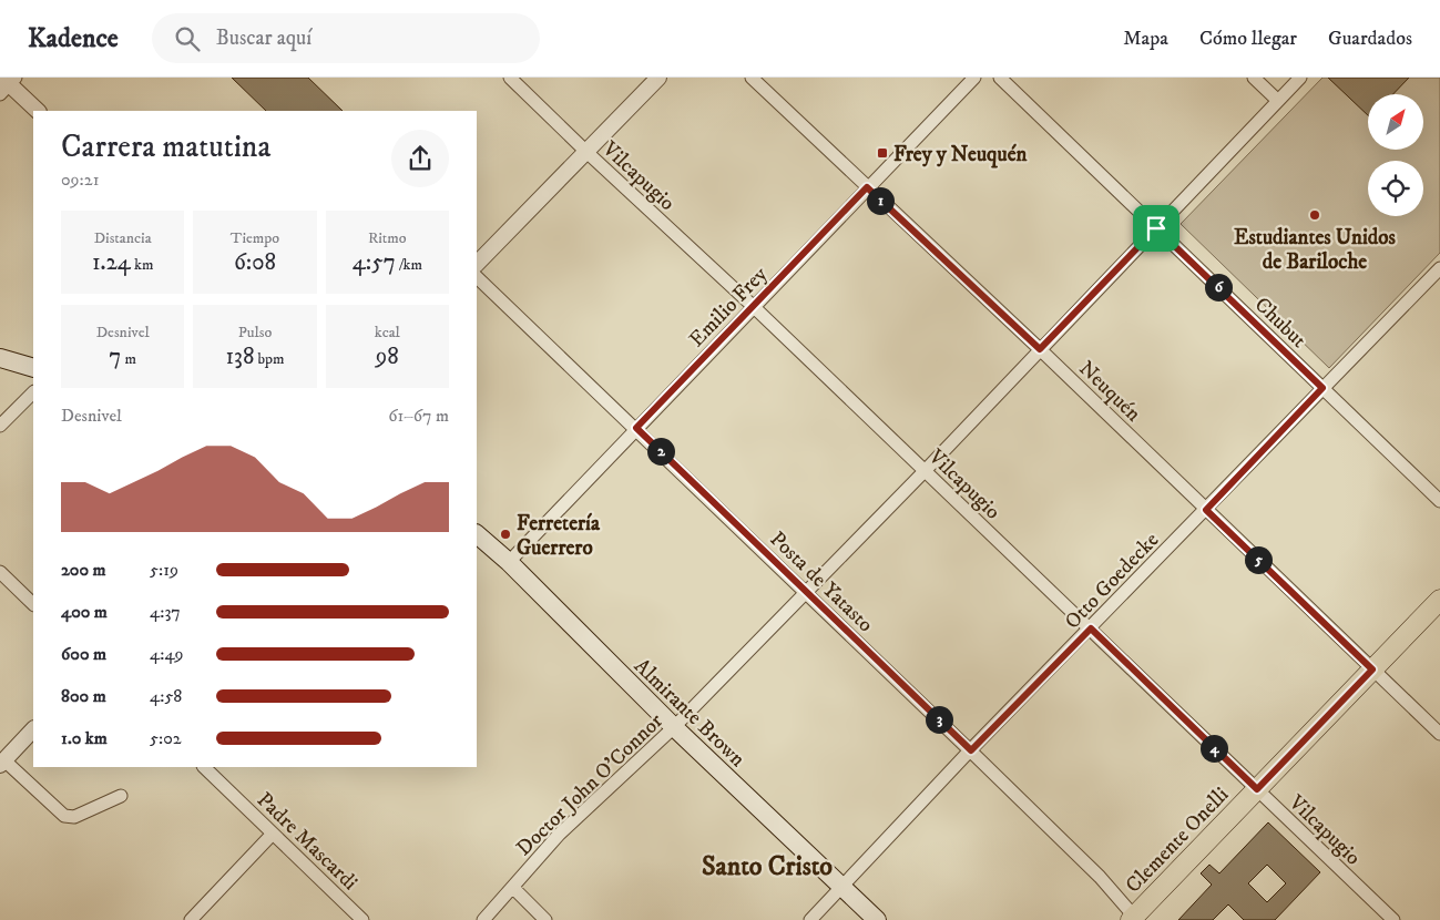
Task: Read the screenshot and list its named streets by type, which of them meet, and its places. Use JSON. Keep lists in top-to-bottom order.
{
  "streets": {
    "main road": ["Almirante Brown", "Clemente Onelli"],
    "street": [
      "Vilcapugio",
      "Emilio Frey",
      "Chubut",
      "Neuquén",
      "Otto Goedecke",
      "Posta de Yatasto",
      "Doctor John O'Connor",
      "Padre Mascardi"
    ]
  },
  "crossings": [
    ["Vilcapugio", "Emilio Frey"],
    ["Vilcapugio", "Otto Goedecke"],
    ["Vilcapugio", "Doctor John O'Connor"],
    ["Vilcapugio", "Clemente Onelli"],
    ["Emilio Frey", "Neuquén"],
    ["Emilio Frey", "Posta de Yatasto"],
    ["Emilio Frey", "Almirante Brown"],
    ["Chubut", "Otto Goedecke"],
    ["Chubut", "Doctor John O'Connor"],
    ["Neuquén", "Otto Goedecke"],
    ["Neuquén", "Doctor John O'Connor"],
    ["Neuquén", "Clemente Onelli"],
    ["Otto Goedecke", "Posta de Yatasto"],
    ["Otto Goedecke", "Almirante Brown"],
    ["Posta de Yatasto", "Doctor John O'Connor"],
    ["Posta de Yatasto", "Clemente Onelli"],
    ["Almirante Brown", "Doctor John O'Connor"]
  ],
  "districts": ["Santo Cristo"],
  "places": {
    "transit": ["Frey y Neuquén"],
    "other": ["Estudiantes Unidos de Bariloche", "Ferretería Guerrero"]
  },
  "north": "top right",
  "page": {
    "header": "Kadence",
    "search": "Buscar aquí",
    "nav": ["Mapa", "Cómo llegar", "Guardados"],
    "heading": ["Carrera matutina", "09:21"],
    "pins": [
      "1",
      "6",
      "2",
      "5",
      "3",
      "4"
    ],
    "stats": [
      ["Distancia", "1.24 km"],
      ["Tiempo", "6:08"],
      ["Ritmo", "4:57 /km"],
      ["Desnivel", "7 m"],
      ["Pulso", "138 bpm"],
      ["kcal", "98"]
    ],
    "chart": ["Desnivel", "61–67 m"],
    "list": [
      {
        "name": "200 m",
        "note": "5:19"
      },
      {
        "name": "400 m",
        "note": "4:37"
      },
      {
        "name": "600 m",
        "note": "4:49"
      },
      {
        "name": "800 m",
        "note": "4:58"
      },
      {
        "name": "1.0 km",
        "note": "5:02"
      }
    ]
  }
}
